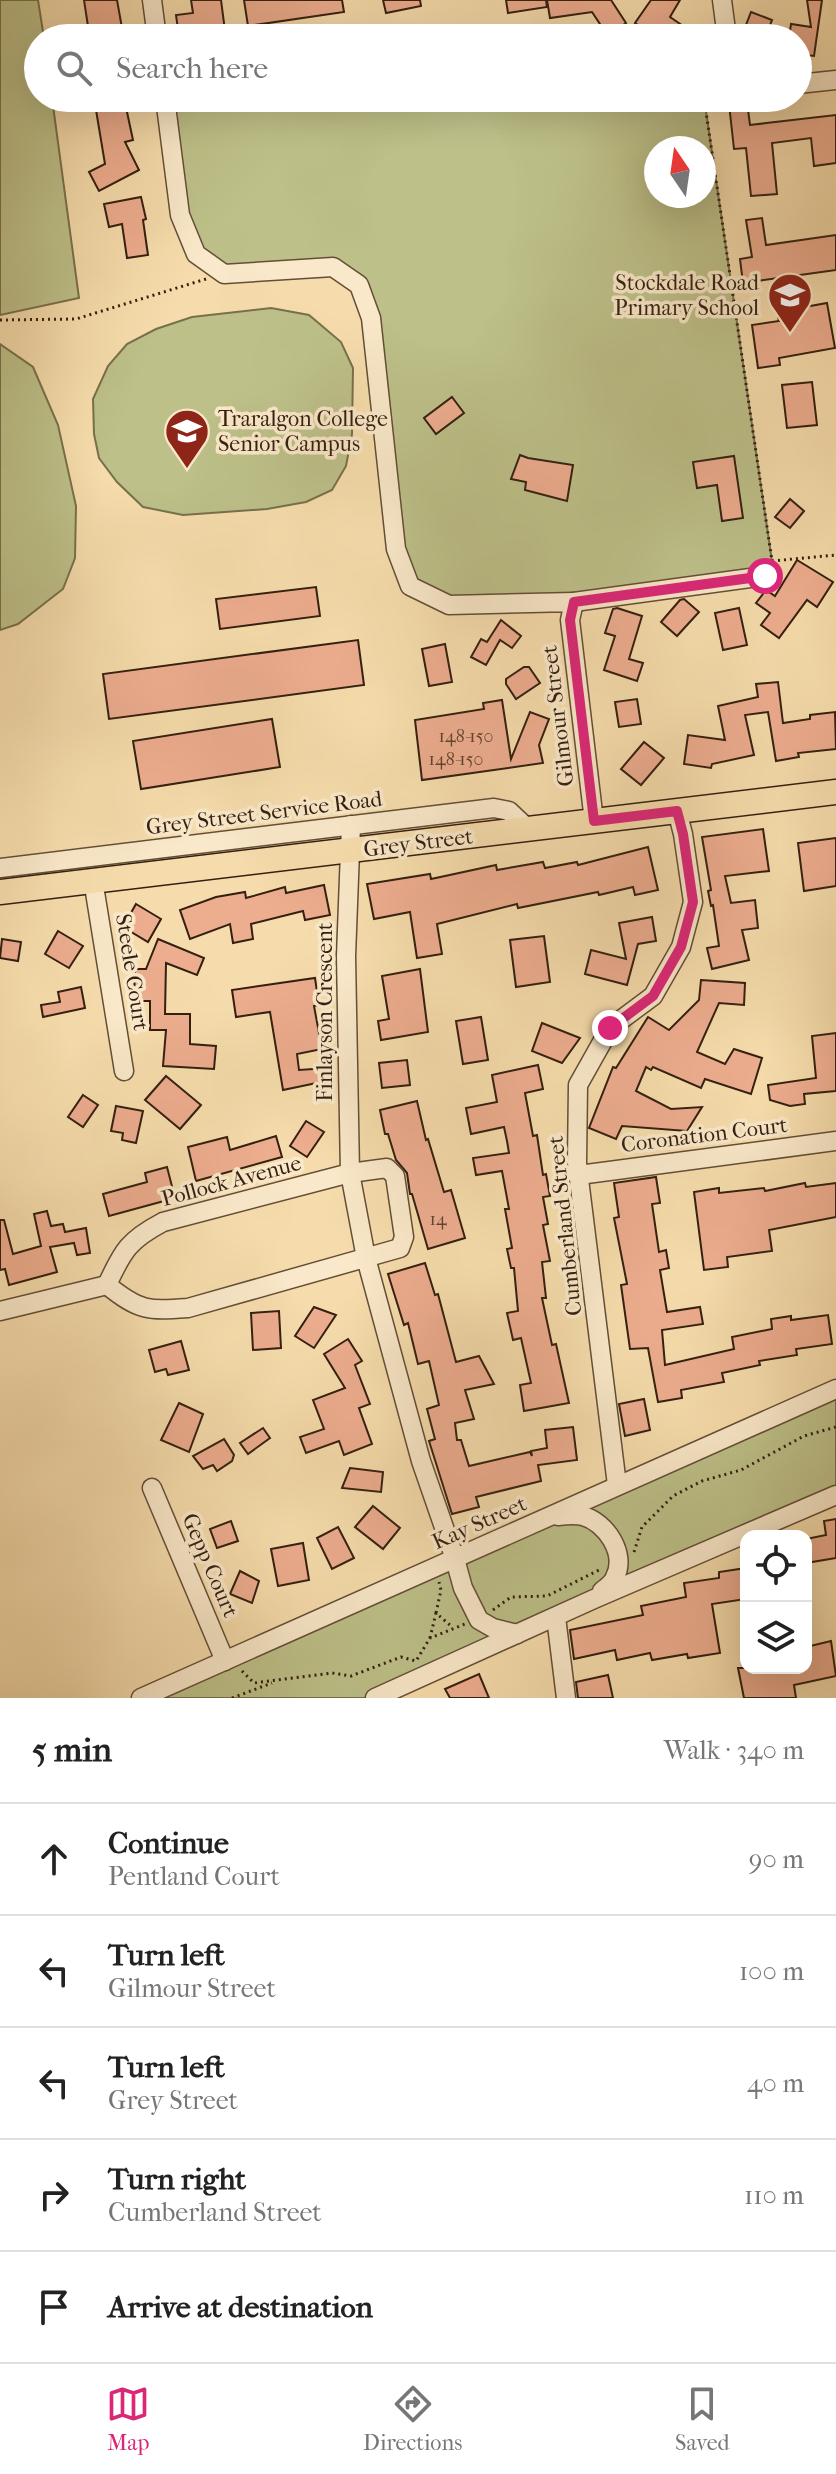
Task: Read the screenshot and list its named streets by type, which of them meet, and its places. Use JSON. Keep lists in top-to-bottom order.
{
  "streets": {
    "main road": ["Grey Street"],
    "street": [
      "Gilmour Street",
      "Grey Street Service Road",
      "Steele Court",
      "Finlayson Crescent",
      "Coronation Court",
      "Pollock Avenue",
      "Cumberland Street",
      "Kay Street",
      "Gepp Court"
    ]
  },
  "crossings": [
    ["Gilmour Street", "Grey Street"],
    ["Grey Street Service Road", "Grey Street"],
    ["Grey Street", "Steele Court"],
    ["Grey Street", "Finlayson Crescent"],
    ["Grey Street", "Cumberland Street"],
    ["Finlayson Crescent", "Pollock Avenue"],
    ["Finlayson Crescent", "Kay Street"],
    ["Coronation Court", "Cumberland Street"],
    ["Cumberland Street", "Kay Street"],
    ["Kay Street", "Gepp Court"]
  ],
  "places": {
    "school or university": ["Stockdale Road Primary School", "Traralgon College Senior Campus"]
  },
  "house_numbers": ["148-150", "148-150", "14"],
  "north": "top",
  "page": {
    "search": "Search here",
    "heading": ["5 min", "Walk · 340 m"],
    "list": [
      ["Continue", "Pentland Court", "90 m"],
      ["Turn left", "Gilmour Street", "100 m"],
      ["Turn left", "Grey Street", "40 m"],
      ["Turn right", "Cumberland Street", "110 m"],
      "Arrive at destination"
    ],
    "nav": ["Map", "Directions", "Saved"]
  }
}
